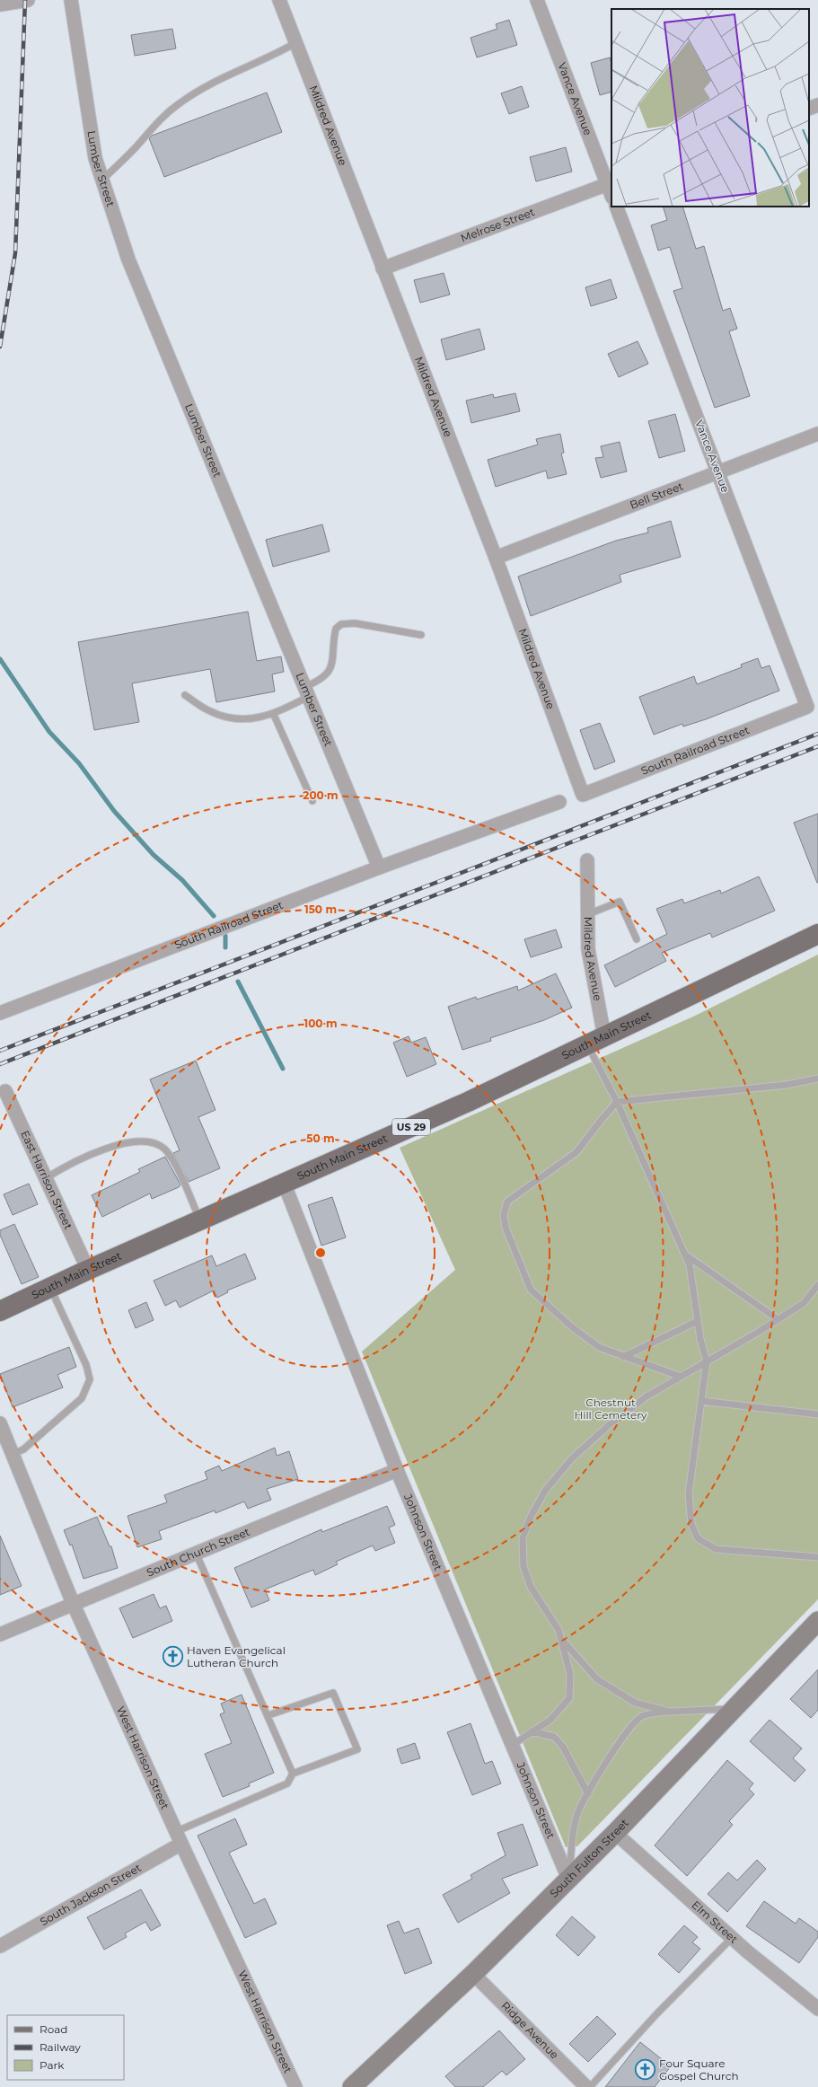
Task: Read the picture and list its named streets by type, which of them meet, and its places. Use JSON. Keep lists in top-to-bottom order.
{
  "streets": {
    "main road": ["South Main Street", "US 29"],
    "street": [
      "Vance Avenue",
      "Mildred Avenue",
      "Lumber Street",
      "Melrose Street",
      "Bell Street",
      "South Railroad Street",
      "East Harrison Street",
      "Johnson Street",
      "South Church Street",
      "West Harrison Street",
      "South Fulton Street",
      "South Jackson Street",
      "Elm Street",
      "Ridge Avenue"
    ]
  },
  "crossings": [
    ["Vance Avenue", "Melrose Street"],
    ["Vance Avenue", "Bell Street"],
    ["Vance Avenue", "South Railroad Street"],
    ["Mildred Avenue", "Melrose Street"],
    ["Mildred Avenue", "Bell Street"],
    ["Mildred Avenue", "South Railroad Street"],
    ["Mildred Avenue", "South Main Street"],
    ["Lumber Street", "South Railroad Street"],
    ["South Main Street", "East Harrison Street"],
    ["South Main Street", "Johnson Street"],
    ["Johnson Street", "South Church Street"],
    ["Johnson Street", "South Fulton Street"],
    ["South Church Street", "West Harrison Street"],
    ["West Harrison Street", "South Jackson Street"],
    ["South Fulton Street", "Elm Street"],
    ["South Fulton Street", "Ridge Avenue"]
  ],
  "parks": ["Chestnut Hill Cemetery"],
  "places": {
    "church": ["Haven Evangelical Lutheran Church", "Four Square Gospel Church"]
  },
  "legend": ["Road", "Railway", "Park"],
  "rings": [
    "200 m",
    "150 m",
    "100 m",
    "50 m"
  ]
}
